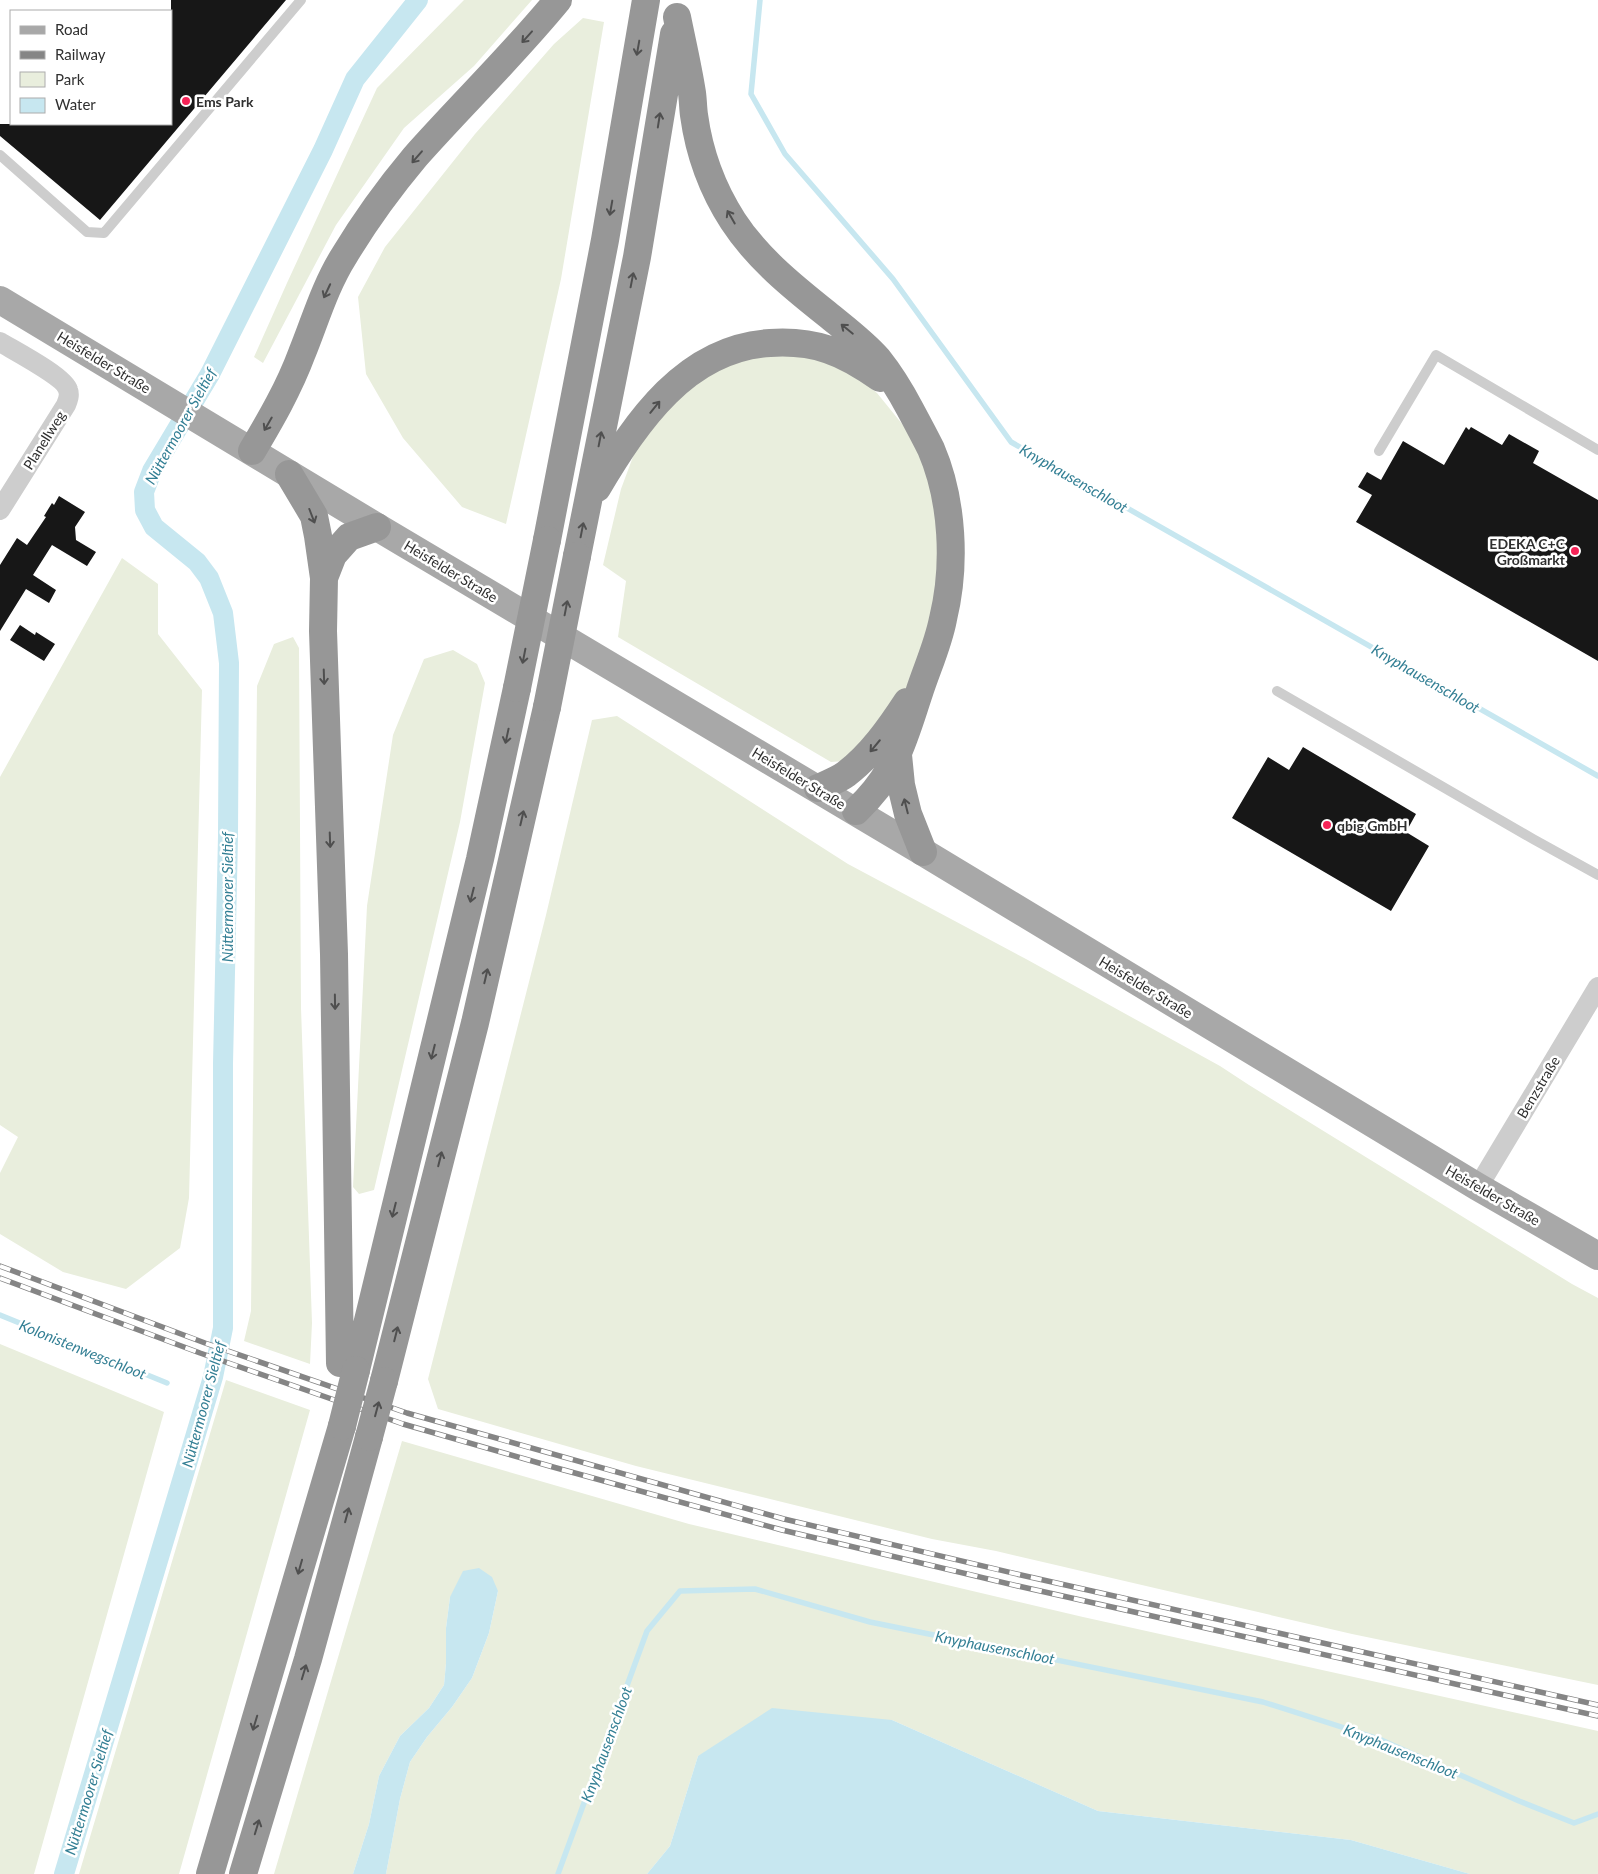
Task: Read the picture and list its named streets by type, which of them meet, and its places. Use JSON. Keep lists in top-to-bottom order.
{
  "streets": {
    "main road": ["Heisfelder Straße"],
    "street": ["Planellweg", "Benzstraße"]
  },
  "crossings": [
    ["Heisfelder Straße", "Benzstraße"]
  ],
  "water": ["Nüttermoorer Sieltief", "Knyphausenschloot", "Kolonistenwegschloot"],
  "places": ["Ems Park", "EDEKA C+C Großmarkt", "qbig GmbH"],
  "legend": [
    "Road",
    "Railway",
    "Park",
    "Water"
  ]
}
